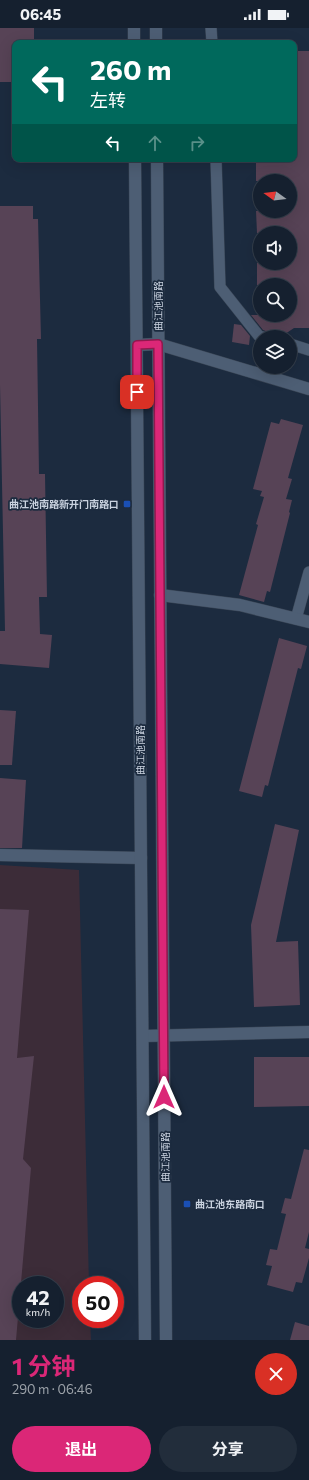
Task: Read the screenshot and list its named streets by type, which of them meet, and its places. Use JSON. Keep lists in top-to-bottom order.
{
  "streets": {
    "main road": ["曲江池南路"]
  },
  "places": {
    "transit": ["曲江池南路新开门南路口", "曲江池东路南口"]
  },
  "north": "left",
  "page": {
    "status": "06:45",
    "turn": ["260 m", "左转"],
    "speed": "42 km/h",
    "limit": "50",
    "heading": ["1 分钟", "290 m · 06:46"],
    "buttons": ["退出", "分享"]
  }
}
